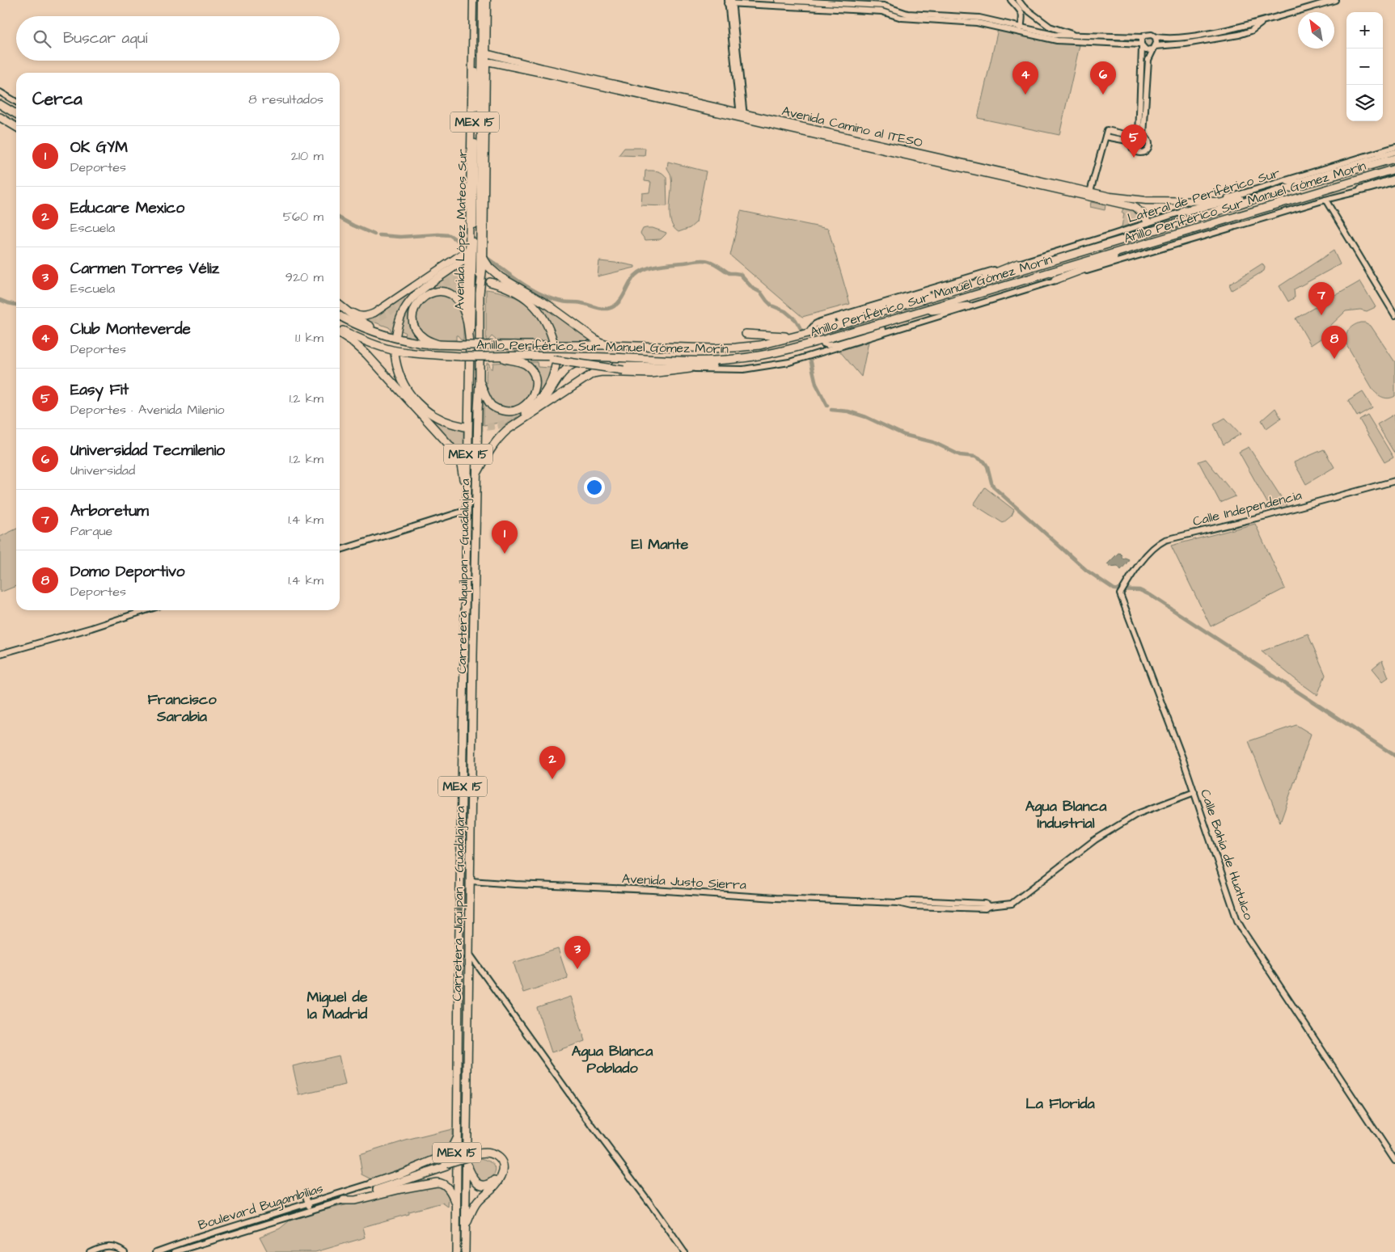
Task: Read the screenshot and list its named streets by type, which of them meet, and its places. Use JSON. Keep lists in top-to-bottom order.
{
  "streets": {
    "highway": [
      "MEX 15",
      "Anillo Periférico Sur Manuel Gómez Morín",
      "Avenida López Mateos Sur",
      "Carretera Jiquilpan - Guadalajara"
    ],
    "main road": ["Avenida Camino al ITESO"],
    "street": [
      "Lateral de Periférico Sur",
      "Calle Independencia",
      "Calle Bahía de Huatulco",
      "Avenida Justo Sierra",
      "Boulevard Bugambilias"
    ]
  },
  "crossings": [
    ["Avenida Camino al ITESO", "Lateral de Periférico Sur"],
    ["Avenida López Mateos Sur", "Carretera Jiquilpan - Guadalajara"],
    ["Calle Independencia", "Calle Bahía de Huatulco"],
    ["Carretera Jiquilpan - Guadalajara", "Avenida Justo Sierra"],
    ["Calle Bahía de Huatulco", "Avenida Justo Sierra"]
  ],
  "districts": [
    "El Mante",
    "Francisco Sarabia",
    "Agua Blanca Industrial",
    "Miguel de la Madrid",
    "Agua Blanca Poblado",
    "La Florida"
  ],
  "north": "top left",
  "page": {
    "map_buttons": ["+", "−"],
    "search": "Buscar aquí",
    "pins": [
      "4",
      "6",
      "5",
      "7",
      "8",
      "1",
      "2",
      "3"
    ],
    "heading": ["Cerca", "8 resultados"],
    "list": [
      {
        "mark": "1",
        "name": "OK GYM",
        "note": "Deportes",
        "value": "210 m"
      },
      {
        "mark": "2",
        "name": "Educare Mexico",
        "note": "Escuela",
        "value": "560 m"
      },
      {
        "mark": "3",
        "name": "Carmen Torres Véliz",
        "note": "Escuela",
        "value": "920 m"
      },
      {
        "mark": "4",
        "name": "Club Monteverde",
        "note": "Deportes",
        "value": "1.1 km"
      },
      {
        "mark": "5",
        "name": "Easy Fit",
        "note": "Deportes · Avenida Milenio",
        "value": "1.2 km"
      },
      {
        "mark": "6",
        "name": "Universidad Tecmilenio",
        "note": "Universidad",
        "value": "1.2 km"
      },
      {
        "mark": "7",
        "name": "Arboretum",
        "note": "Parque",
        "value": "1.4 km"
      },
      {
        "mark": "8",
        "name": "Domo Deportivo",
        "note": "Deportes",
        "value": "1.4 km"
      }
    ]
  }
}
